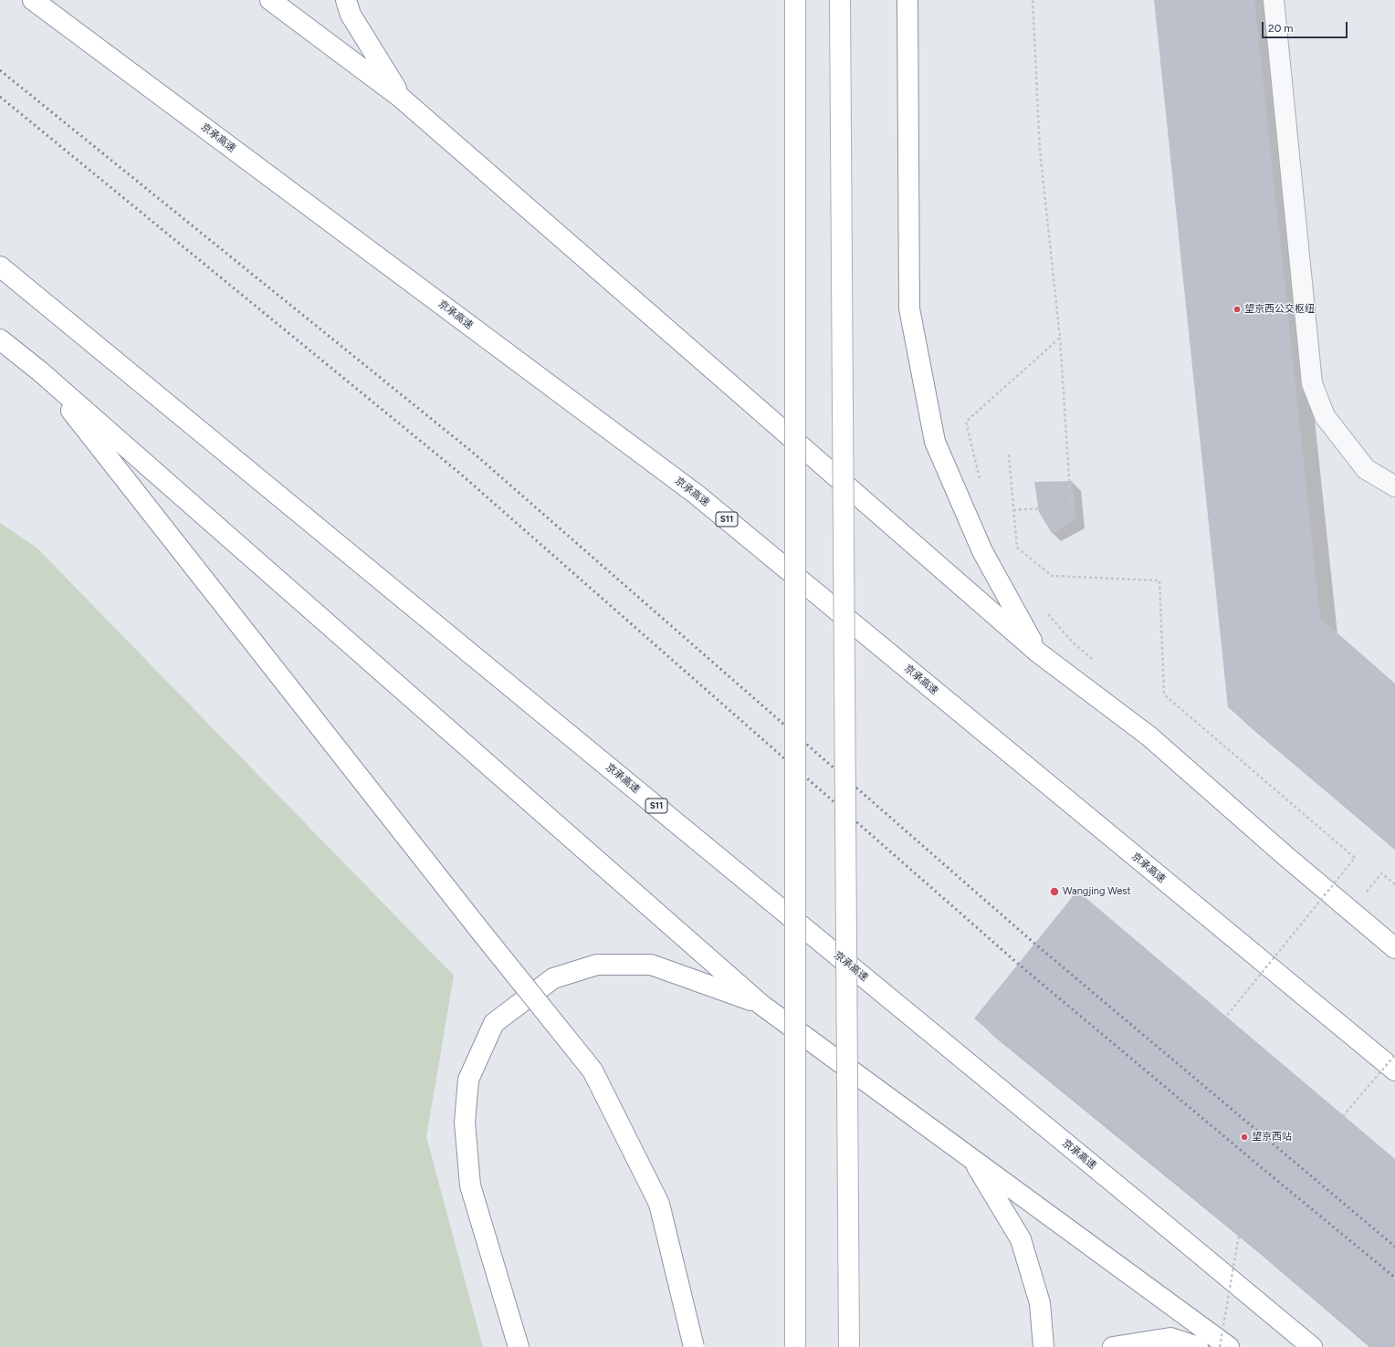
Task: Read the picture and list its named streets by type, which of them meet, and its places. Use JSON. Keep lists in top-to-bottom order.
{
  "streets": {
    "main road": ["京承高速", "S11"]
  },
  "places": ["望京西公交枢纽", "Wangjing West", "望京西站"],
  "scale_bar": "20 m"
}
